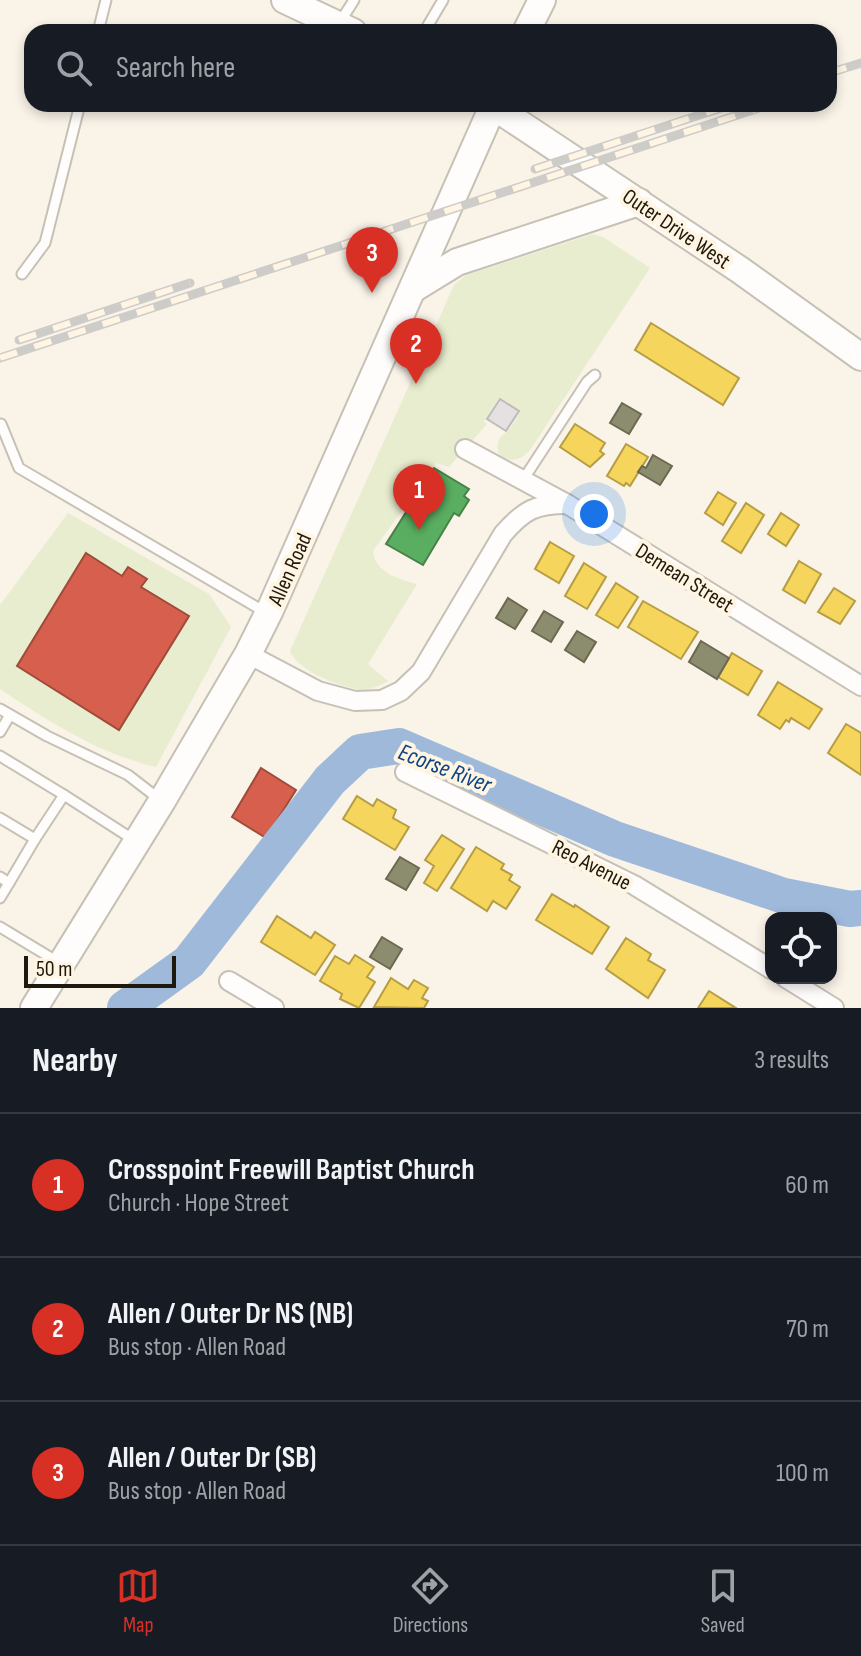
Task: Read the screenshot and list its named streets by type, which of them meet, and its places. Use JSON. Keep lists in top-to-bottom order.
{
  "streets": {
    "main road": ["Outer Drive West", "Allen Road"],
    "street": ["Demean Street", "Reo Avenue"]
  },
  "water": ["Ecorse River"],
  "scale_bar": "50 m",
  "page": {
    "search": "Search here",
    "pins": ["3", "2", "1"],
    "scale": "50 m",
    "heading": ["Nearby", "3 results"],
    "list": [
      {
        "mark": "1",
        "name": "Crosspoint Freewill Baptist Church",
        "note": "Church · Hope Street",
        "value": "60 m"
      },
      {
        "mark": "2",
        "name": "Allen / Outer Dr NS (NB)",
        "note": "Bus stop · Allen Road",
        "value": "70 m"
      },
      {
        "mark": "3",
        "name": "Allen / Outer Dr (SB)",
        "note": "Bus stop · Allen Road",
        "value": "100 m"
      }
    ],
    "nav": ["Map", "Directions", "Saved"]
  }
}
